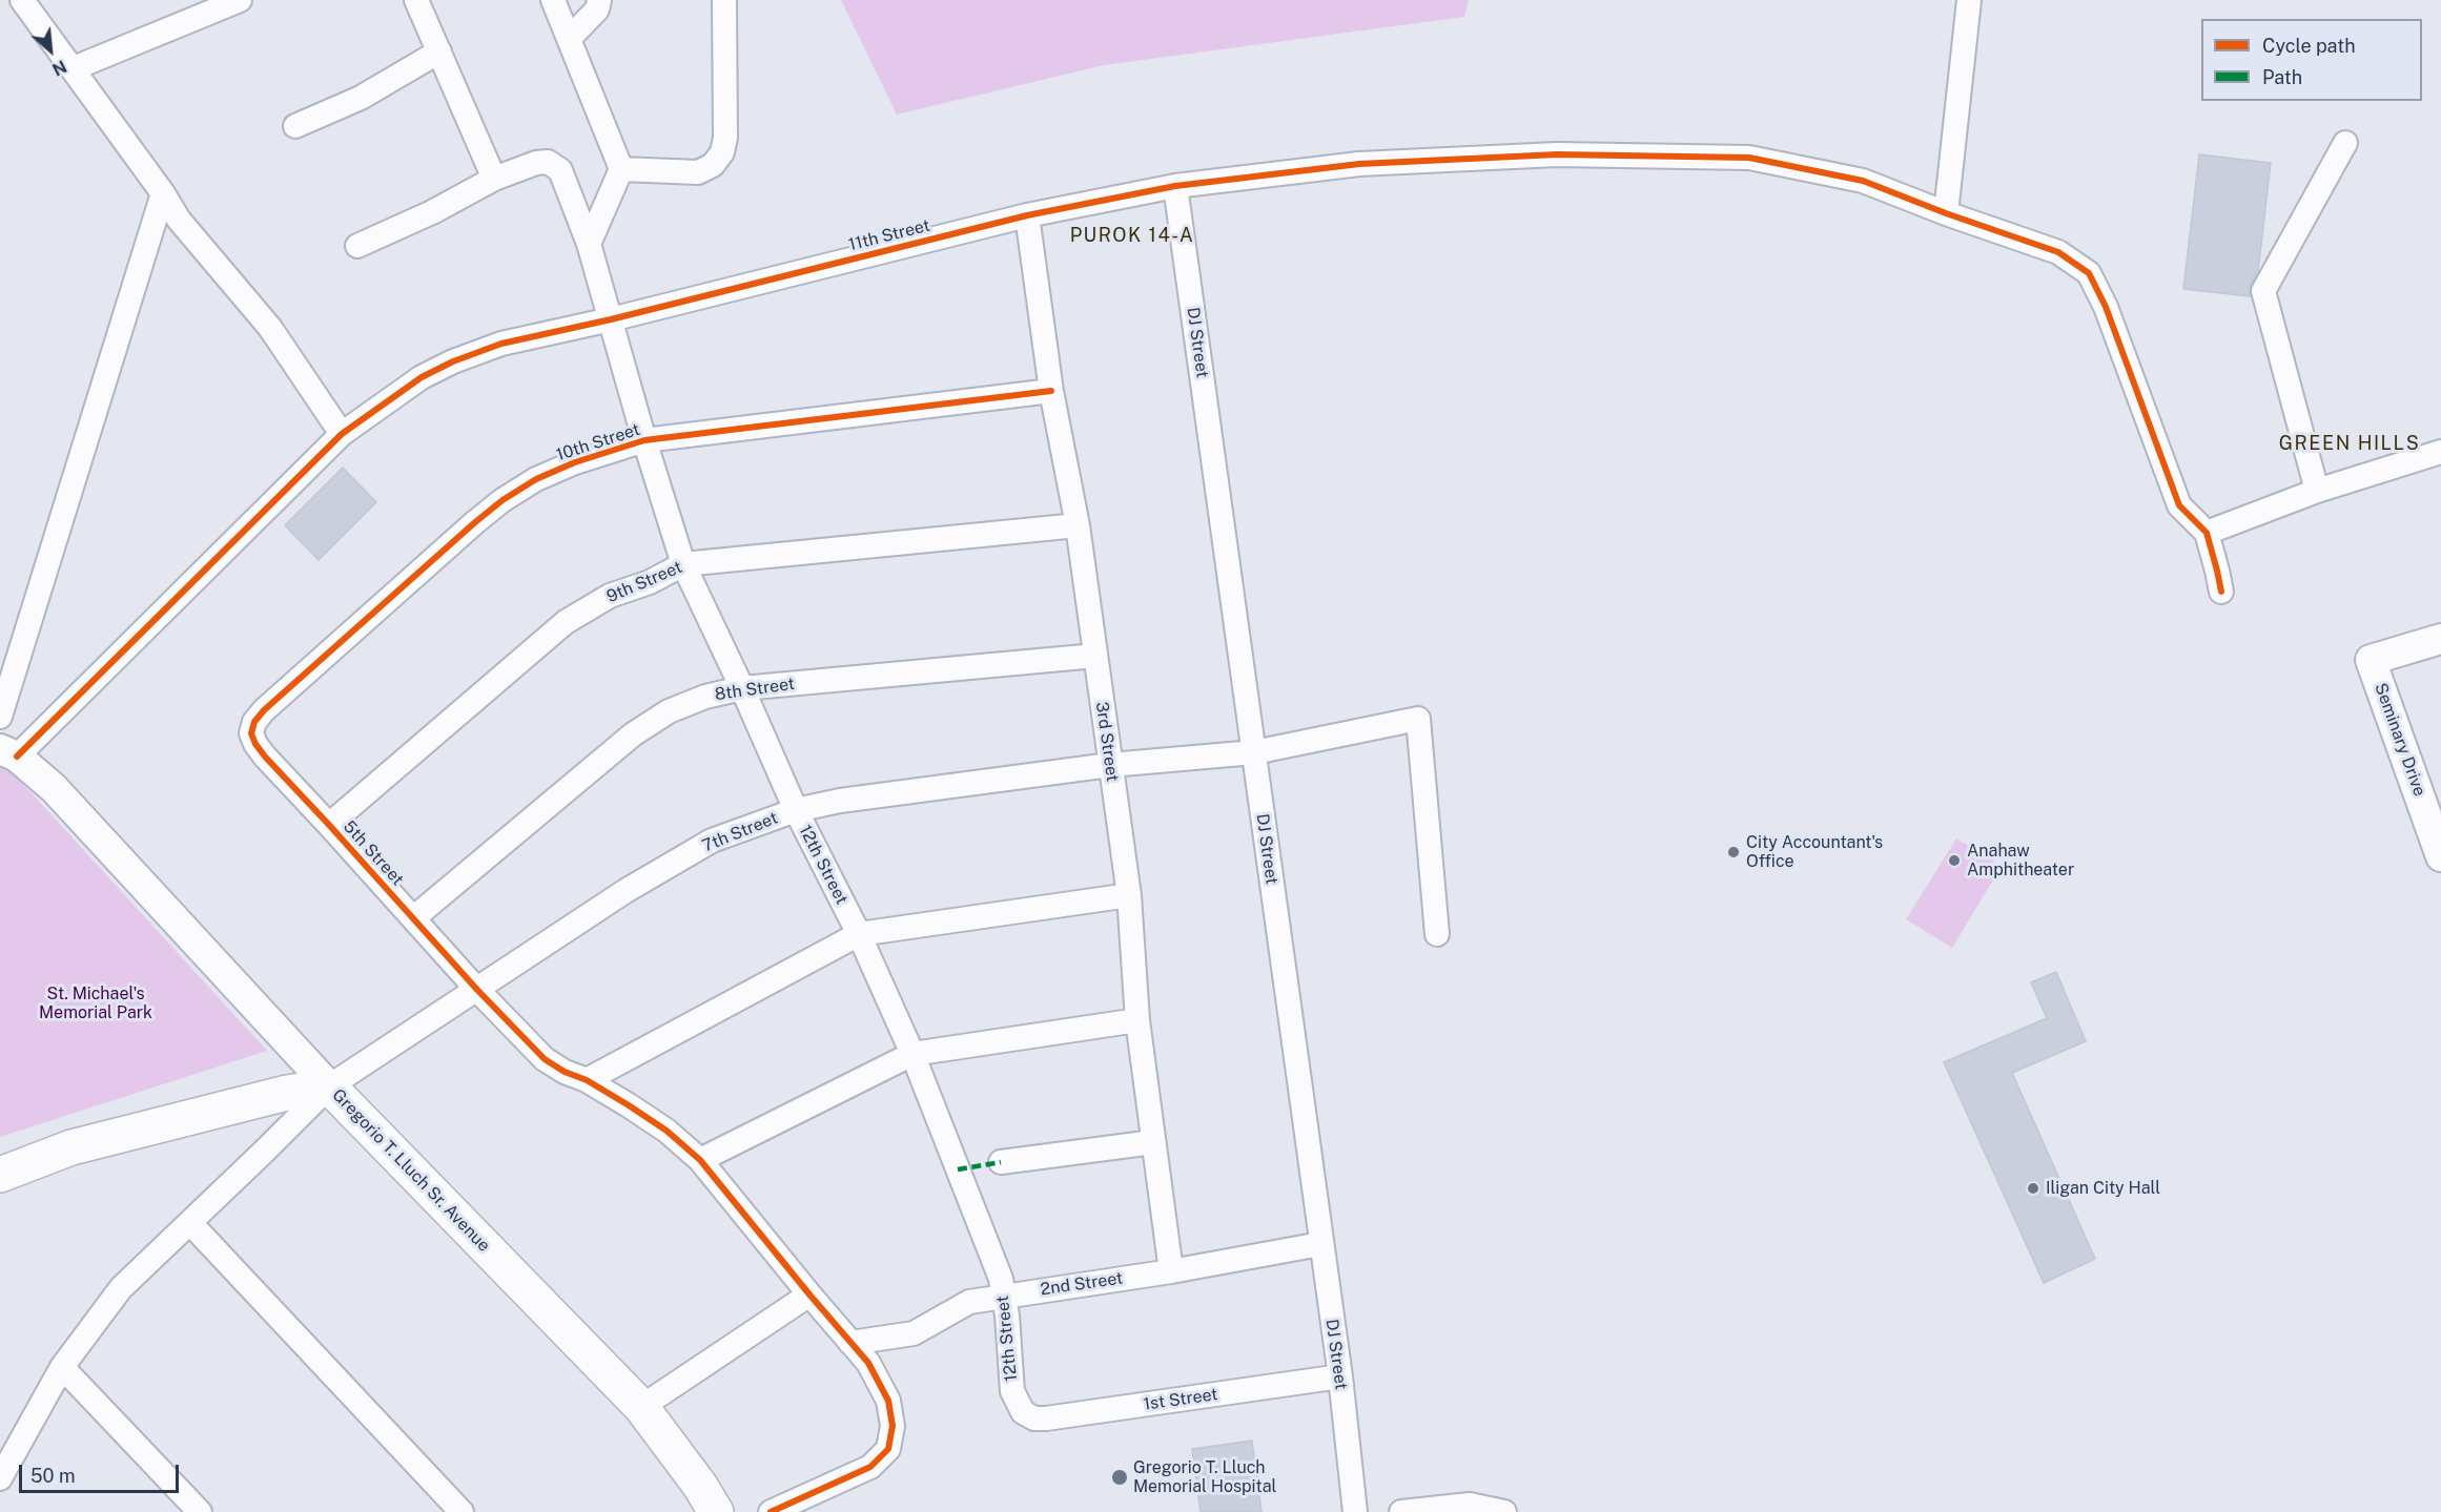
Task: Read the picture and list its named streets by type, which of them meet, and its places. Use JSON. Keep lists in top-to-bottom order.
{
  "streets": {
    "main road": ["Gregorio T. Lluch Sr. Avenue"],
    "street": [
      "11th Street",
      "DJ Street",
      "10th Street",
      "9th Street",
      "8th Street",
      "Seminary Drive",
      "3rd Street",
      "7th Street",
      "5th Street",
      "12th Street",
      "2nd Street",
      "1st Street"
    ]
  },
  "crossings": [
    ["11th Street", "DJ Street"],
    ["11th Street", "3rd Street"],
    ["11th Street", "12th Street"],
    ["DJ Street", "7th Street"],
    ["DJ Street", "2nd Street"],
    ["DJ Street", "1st Street"],
    ["10th Street", "3rd Street"],
    ["10th Street", "5th Street"],
    ["10th Street", "12th Street"],
    ["9th Street", "3rd Street"],
    ["9th Street", "5th Street"],
    ["9th Street", "12th Street"],
    ["8th Street", "3rd Street"],
    ["8th Street", "5th Street"],
    ["8th Street", "12th Street"],
    ["3rd Street", "7th Street"],
    ["3rd Street", "2nd Street"],
    ["7th Street", "5th Street"],
    ["7th Street", "12th Street"],
    ["7th Street", "Gregorio T. Lluch Sr. Avenue"],
    ["5th Street", "2nd Street"],
    ["12th Street", "2nd Street"],
    ["12th Street", "1st Street"]
  ],
  "districts": ["PUROK 14-A", "GREEN HILLS"],
  "parks": ["St. Michael's Memorial Park"],
  "places": [
    "City Accountant's Office",
    "Anahaw Amphitheater",
    "Iligan City Hall",
    "Gregorio T. Lluch Memorial Hospital"
  ],
  "legend": ["Cycle path", "Path"],
  "scale_bar": "50 m",
  "north": "bottom right"
}
